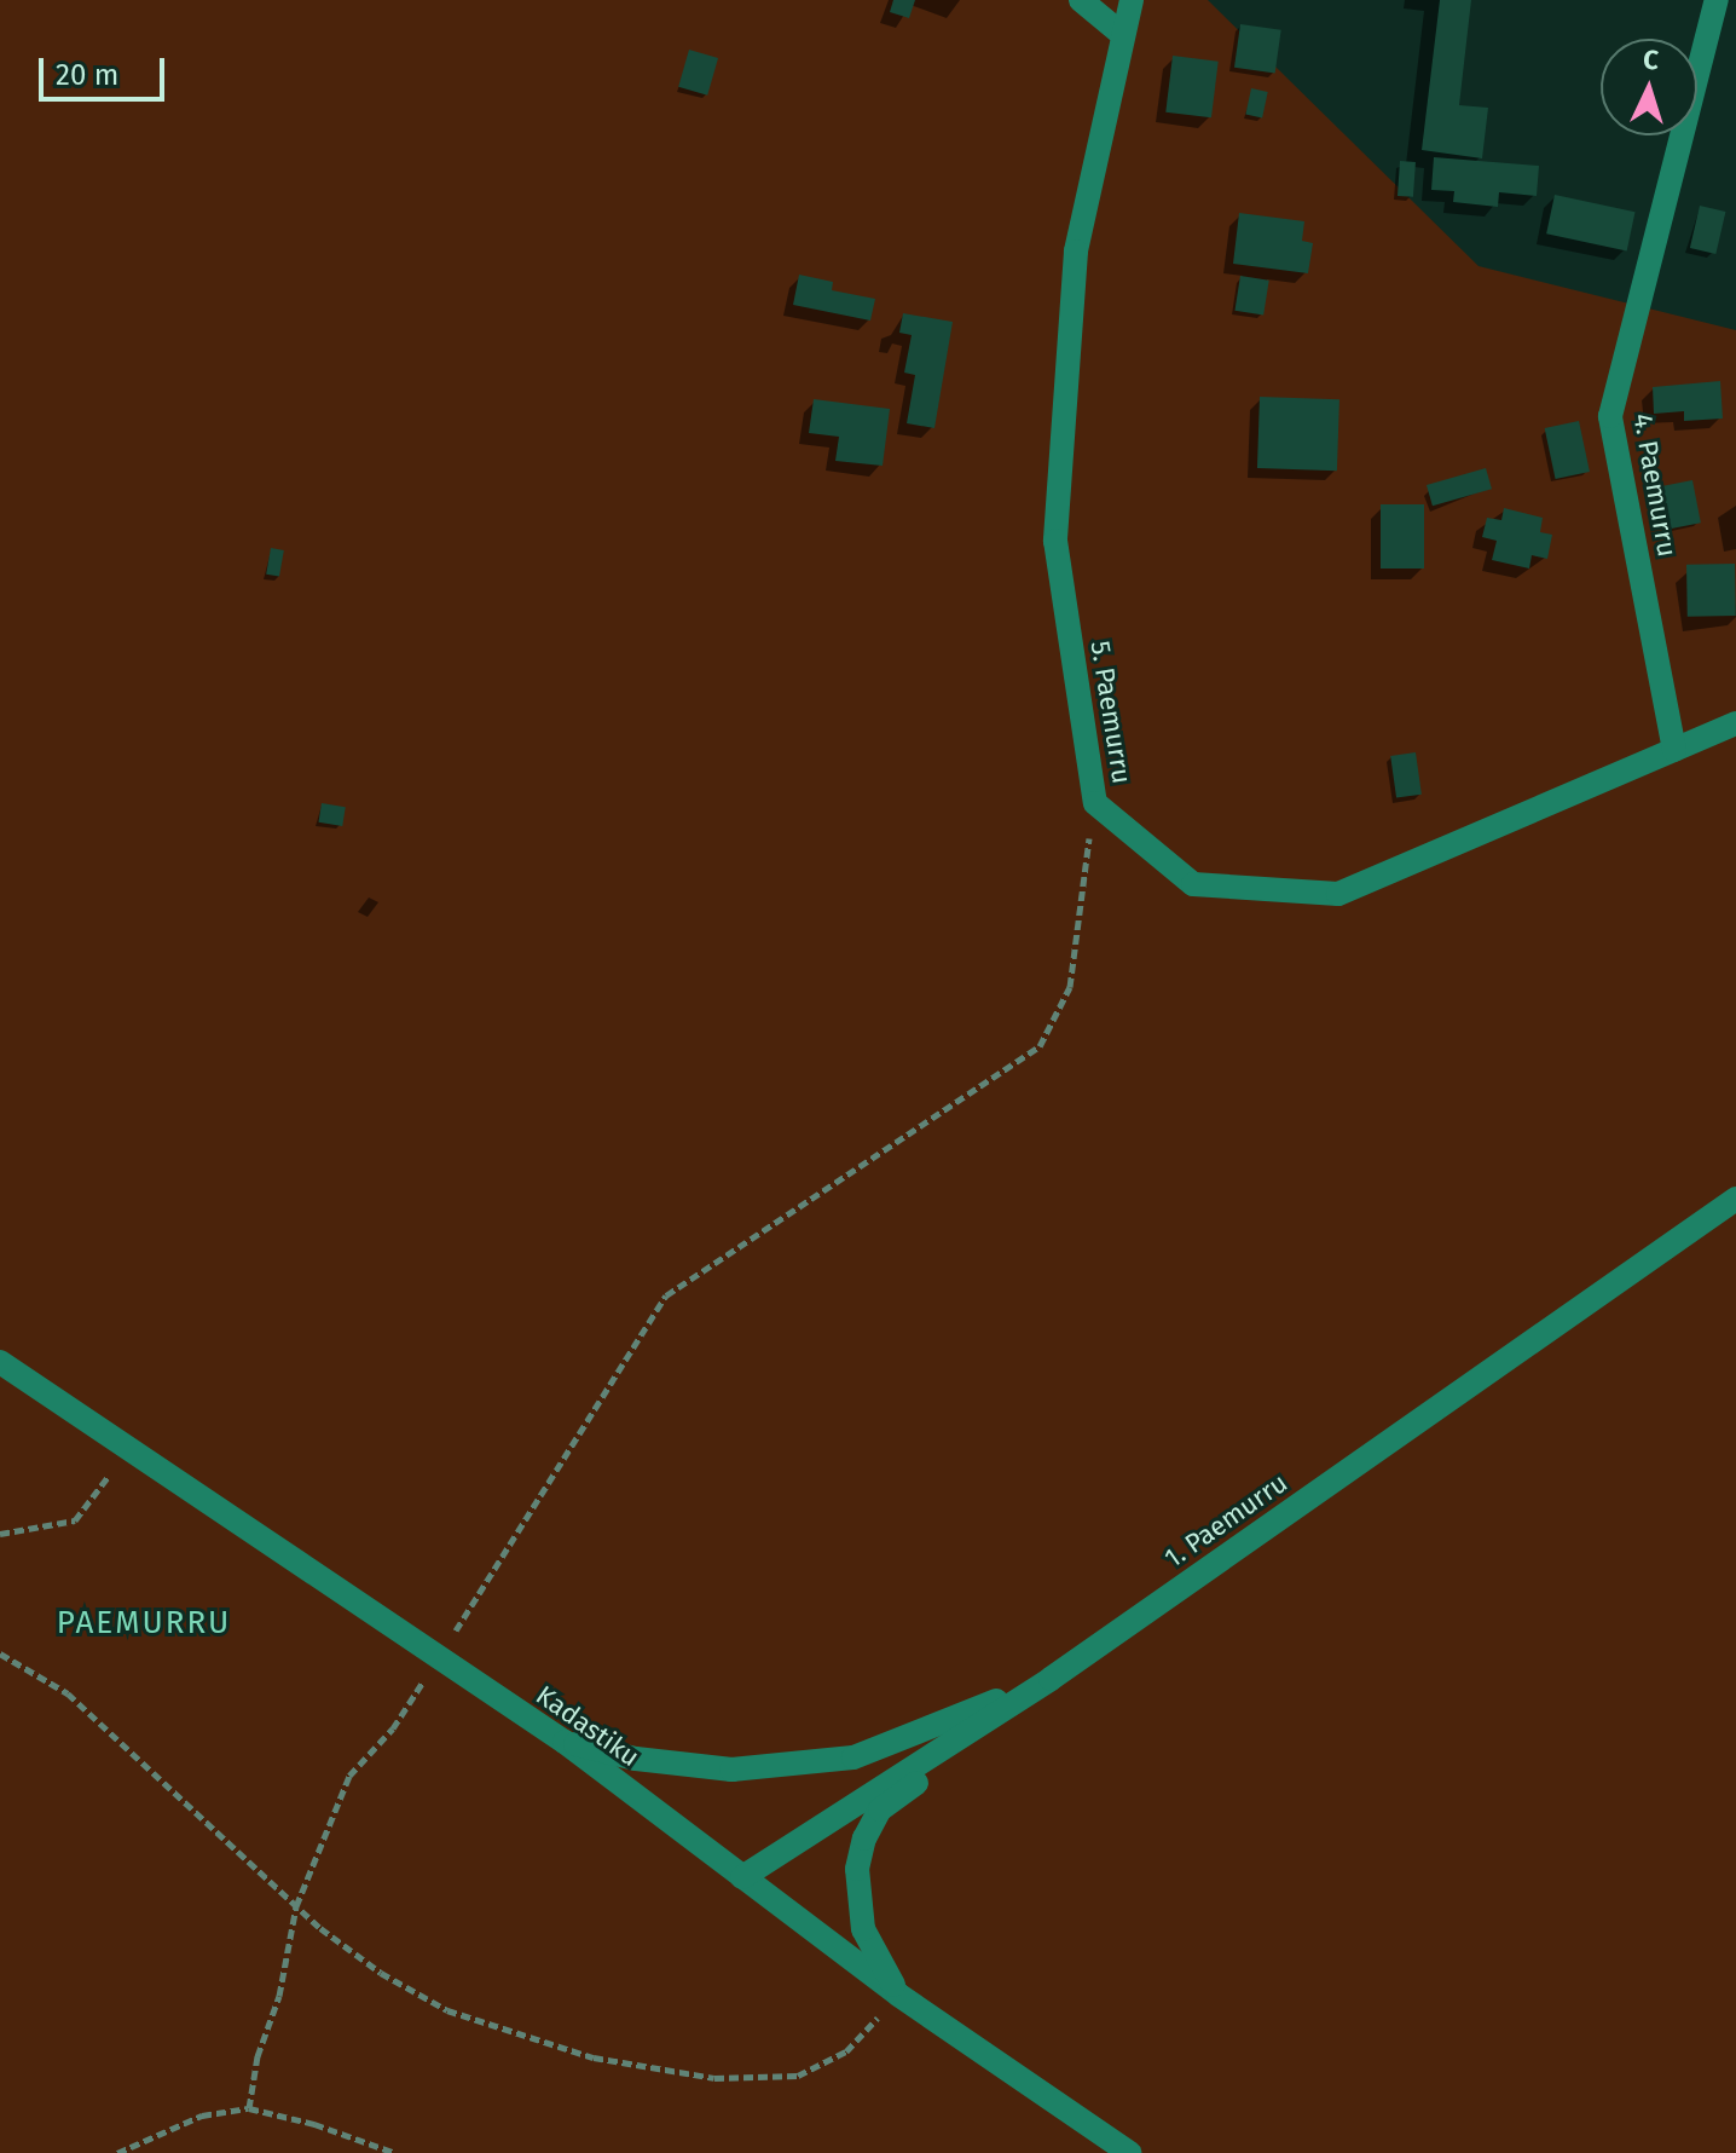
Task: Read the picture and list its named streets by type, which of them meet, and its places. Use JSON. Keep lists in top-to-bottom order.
{
  "streets": {
    "street": [
      "4. Paemurru",
      "5. Paemurru",
      "1. Paemurru",
      "Kadastiku"
    ]
  },
  "crossings": [
    ["4. Paemurru", "5. Paemurru"],
    ["1. Paemurru", "Kadastiku"]
  ],
  "districts": ["PAEMURRU"],
  "scale_bar": "20 m",
  "north": "top"
}
